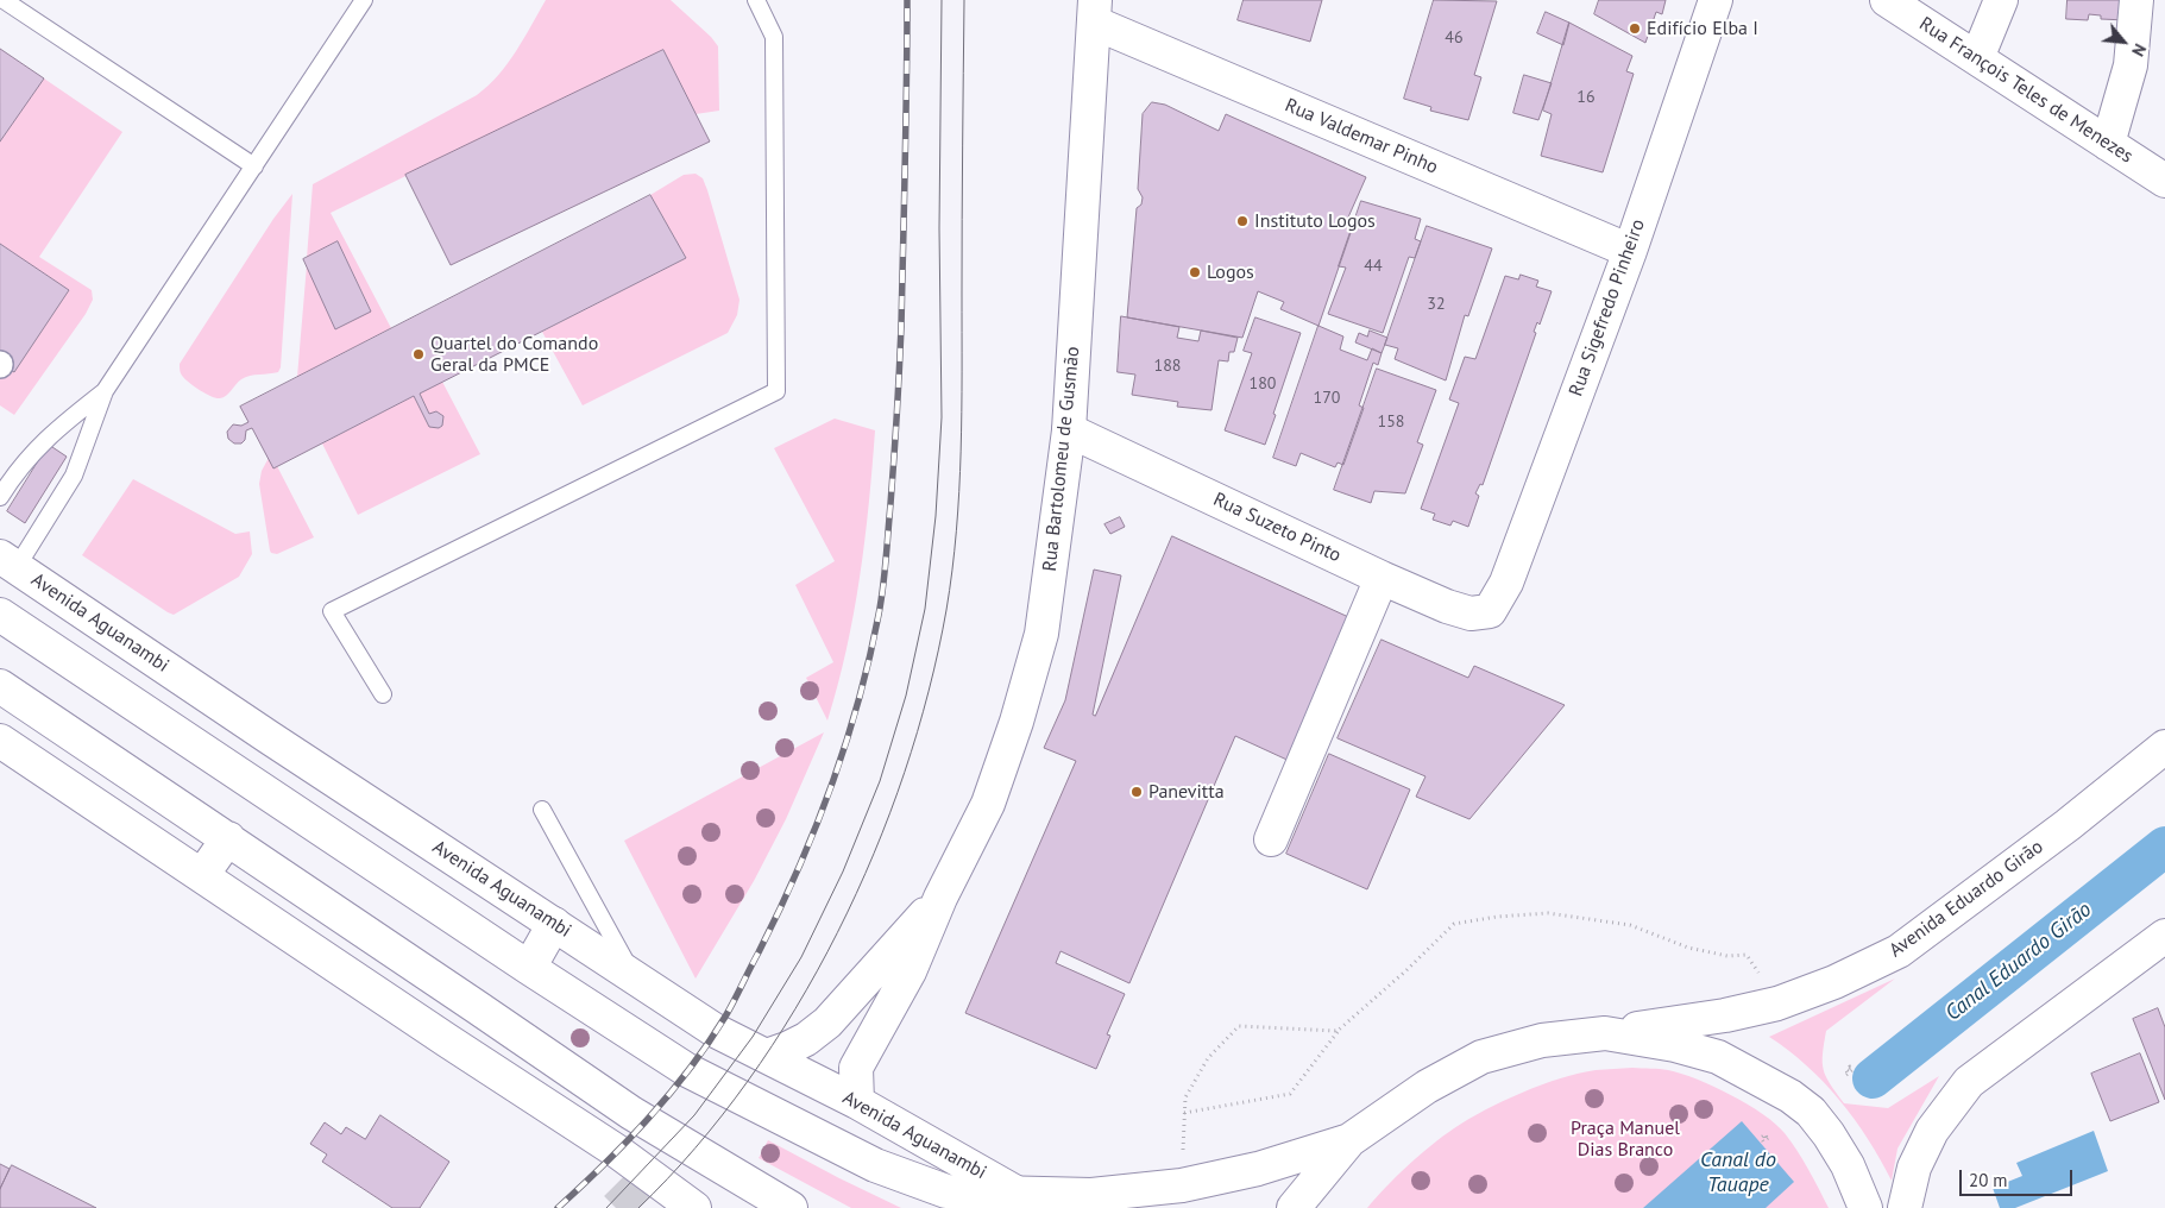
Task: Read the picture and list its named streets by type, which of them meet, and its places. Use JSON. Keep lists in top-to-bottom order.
{
  "streets": {
    "street": [
      "Rua François Teles de Menezes",
      "Rua Valdemar Pinho",
      "Rua Sigefredo Pinheiro",
      "Rua Bartolomeu de Gusmão",
      "Rua Suzeto Pinto",
      "Avenida Aguanambi",
      "Avenida Eduardo Girão"
    ]
  },
  "crossings": [
    ["Rua Valdemar Pinho", "Rua Sigefredo Pinheiro"],
    ["Rua Valdemar Pinho", "Rua Bartolomeu de Gusmão"],
    ["Rua Sigefredo Pinheiro", "Rua Suzeto Pinto"],
    ["Rua Bartolomeu de Gusmão", "Rua Suzeto Pinto"],
    ["Rua Bartolomeu de Gusmão", "Avenida Aguanambi"]
  ],
  "water": ["Canal Eduardo Girão", "Canal do Tauape"],
  "parks": ["Praça Manuel Dias Branco"],
  "places": [
    "Edifício Elba I",
    "Instituto Logos",
    "Logos",
    "Quartel do Comando Geral da PMCE",
    "Panevitta"
  ],
  "house_numbers": [
    "46",
    "16",
    "44",
    "32",
    "188",
    "180",
    "170",
    "158"
  ],
  "scale_bar": "20 m",
  "north": "bottom right"
}
